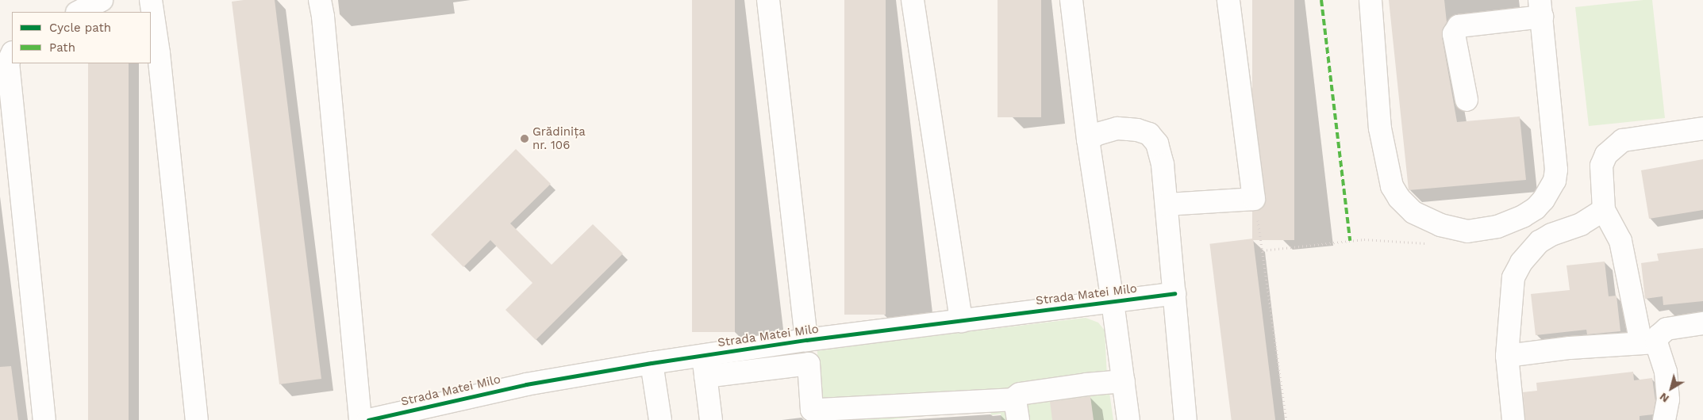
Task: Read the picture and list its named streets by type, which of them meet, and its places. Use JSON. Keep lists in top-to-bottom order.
{
  "streets": {
    "street": ["Strada Matei Milo"]
  },
  "places": ["Grădinița nr. 106"],
  "legend": ["Cycle path", "Path"],
  "north": "bottom left"
}
